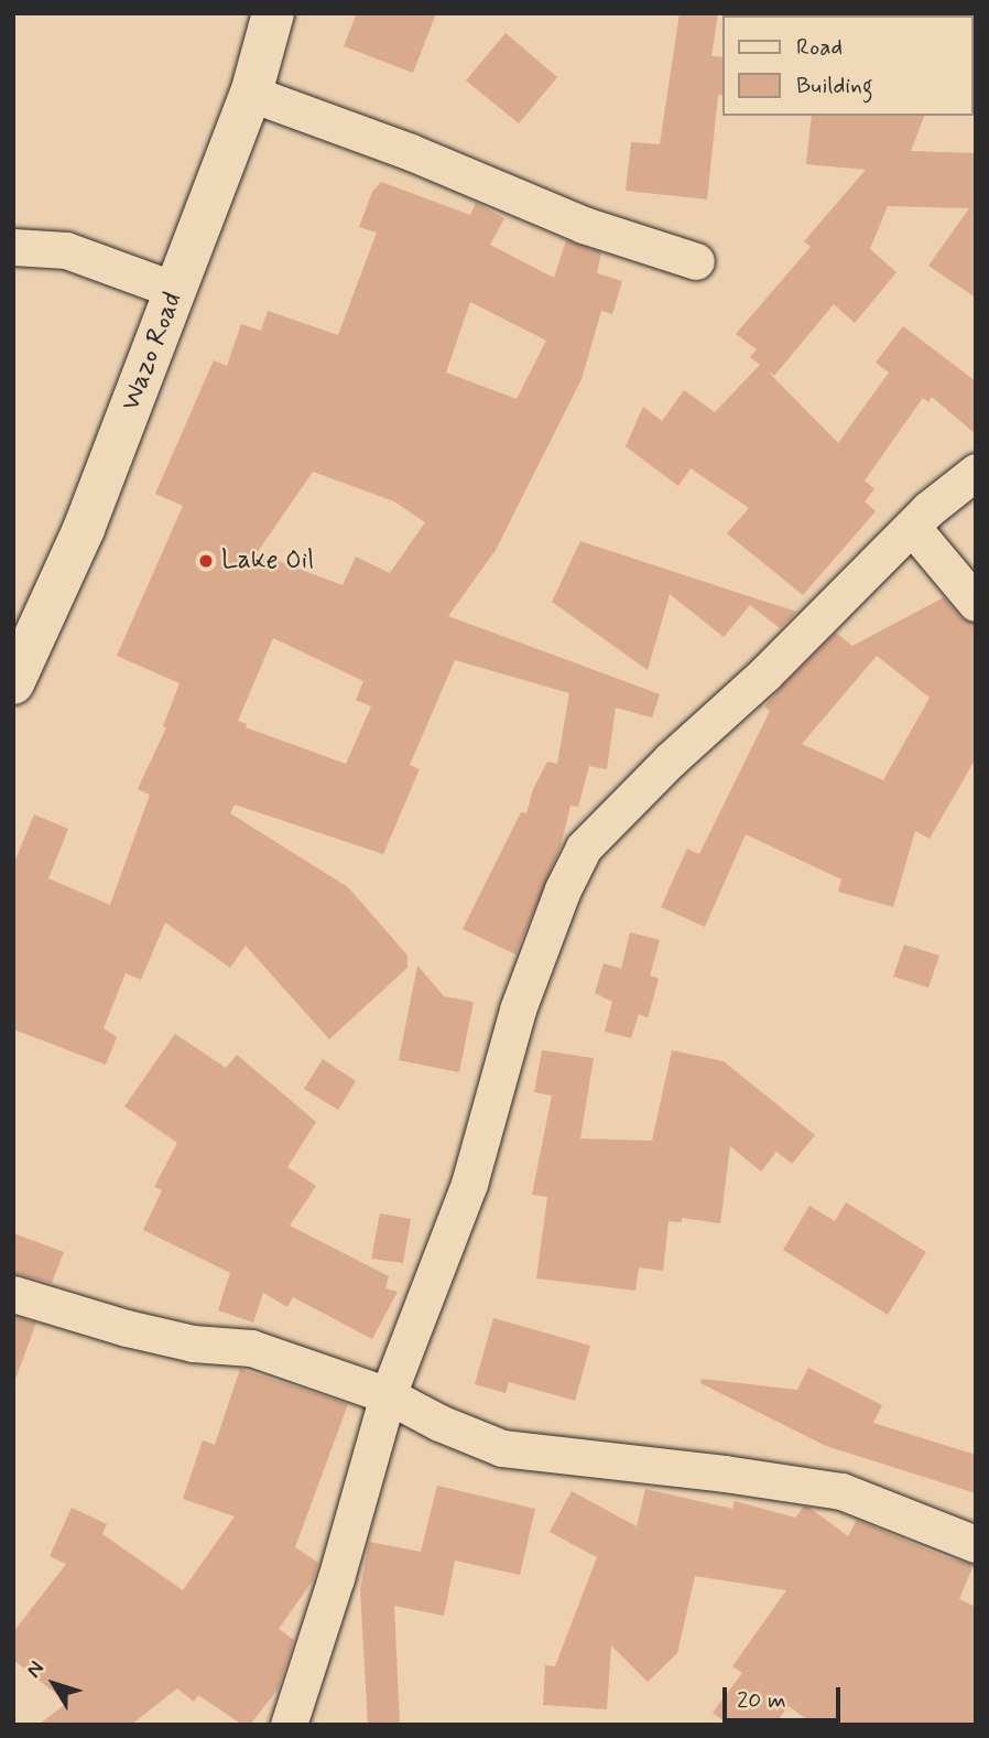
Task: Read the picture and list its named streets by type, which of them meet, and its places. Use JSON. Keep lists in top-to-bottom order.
{
  "streets": {
    "main road": ["Wazo Road"]
  },
  "places": ["Lake Oil"],
  "legend": ["Road", "Building"],
  "scale_bar": "20 m",
  "north": "top left"
}
